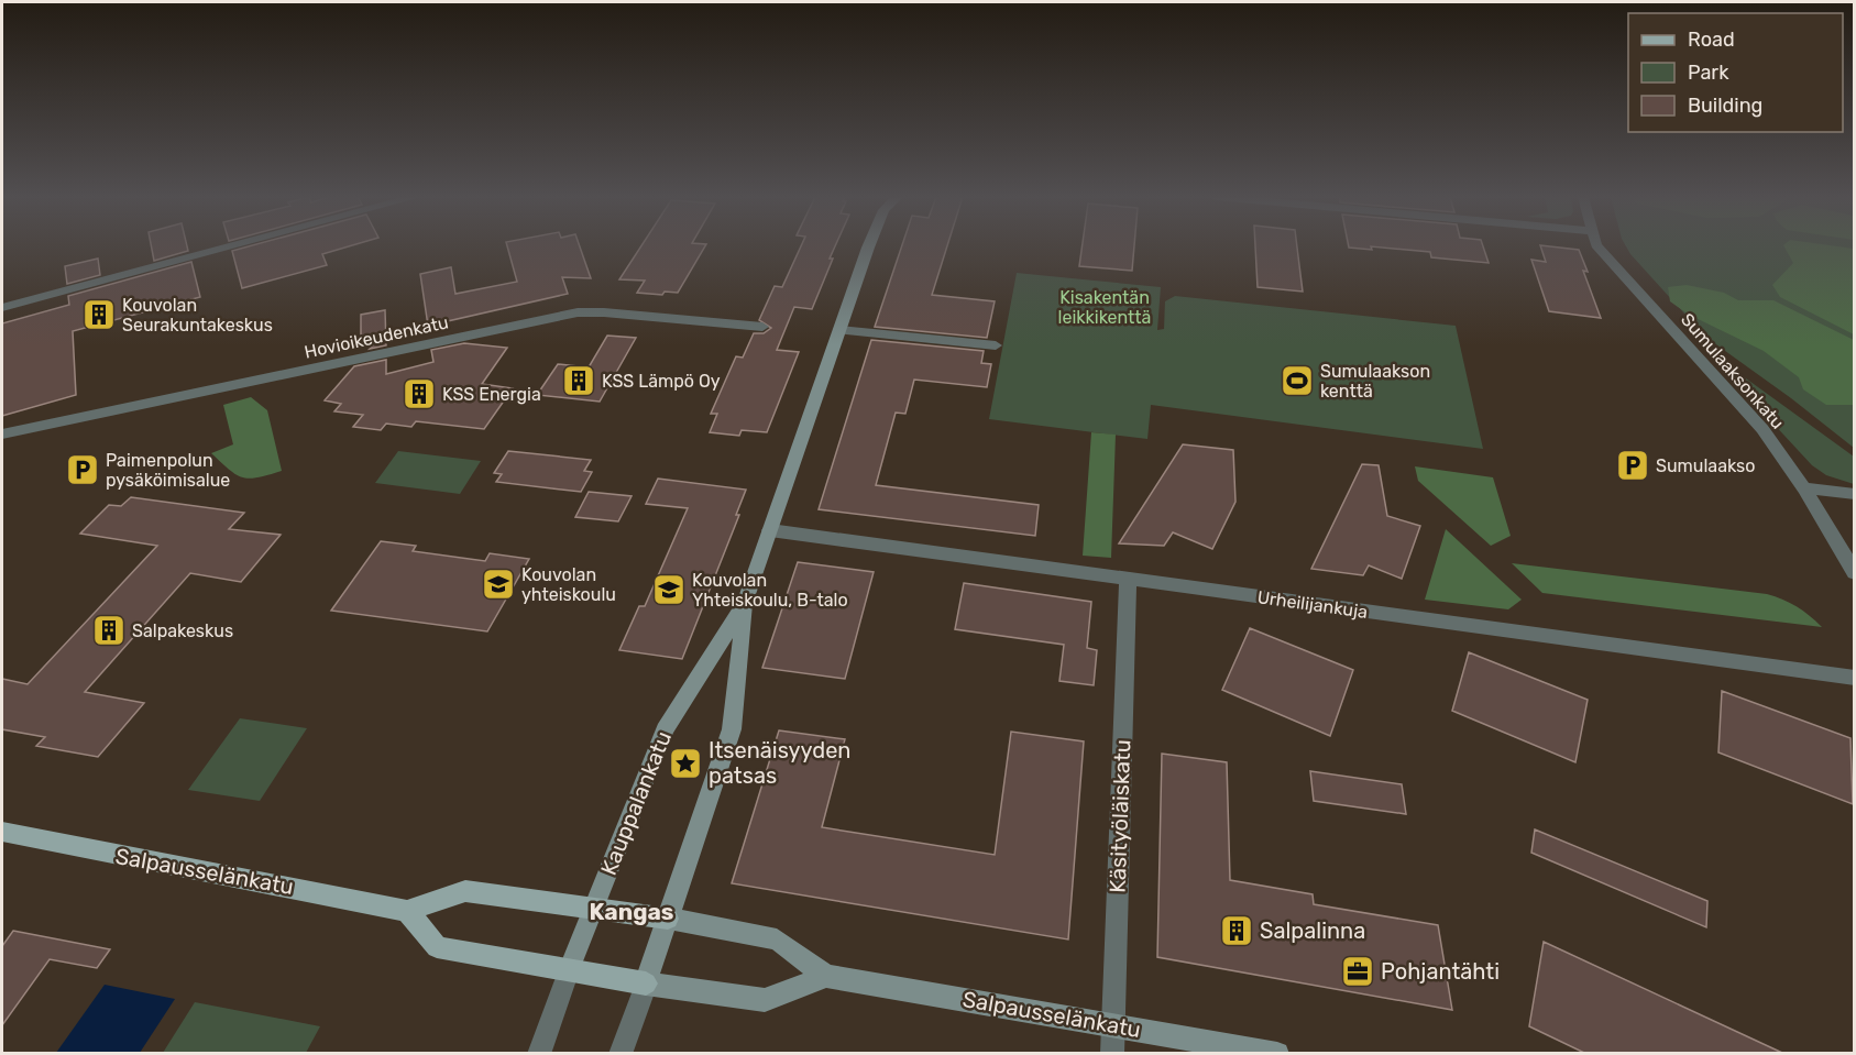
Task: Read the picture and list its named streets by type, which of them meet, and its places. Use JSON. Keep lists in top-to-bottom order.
{
  "streets": {
    "main road": ["Kauppalankatu", "Salpausselänkatu"],
    "street": [
      "Hovioikeudenkatu",
      "Sumulaaksonkatu",
      "Urheilijankuja",
      "Käsityöläiskatu"
    ]
  },
  "crossings": [
    ["Urheilijankuja", "Kauppalankatu"],
    ["Urheilijankuja", "Käsityöläiskatu"],
    ["Kauppalankatu", "Salpausselänkatu"],
    ["Käsityöläiskatu", "Salpausselänkatu"]
  ],
  "districts": ["Kangas"],
  "parks": ["Kisakentän leikkikenttä"],
  "places": {
    "building": [
      "Kouvolan Seurakuntakeskus",
      "KSS Lämpö Oy",
      "KSS Energia",
      "Salpakeskus",
      "Salpalinna"
    ],
    "sports": ["Sumulaakson kenttä"],
    "parking": ["Sumulaakso", "Paimenpolun pysäköimisalue"],
    "school or university": ["Kouvolan yhteiskoulu", "Kouvolan Yhteiskoulu, B-talo"],
    "place": ["Itsenäisyyden patsas"],
    "office": ["Pohjantähti"]
  },
  "legend": ["Road", "Park", "Building"]
}
